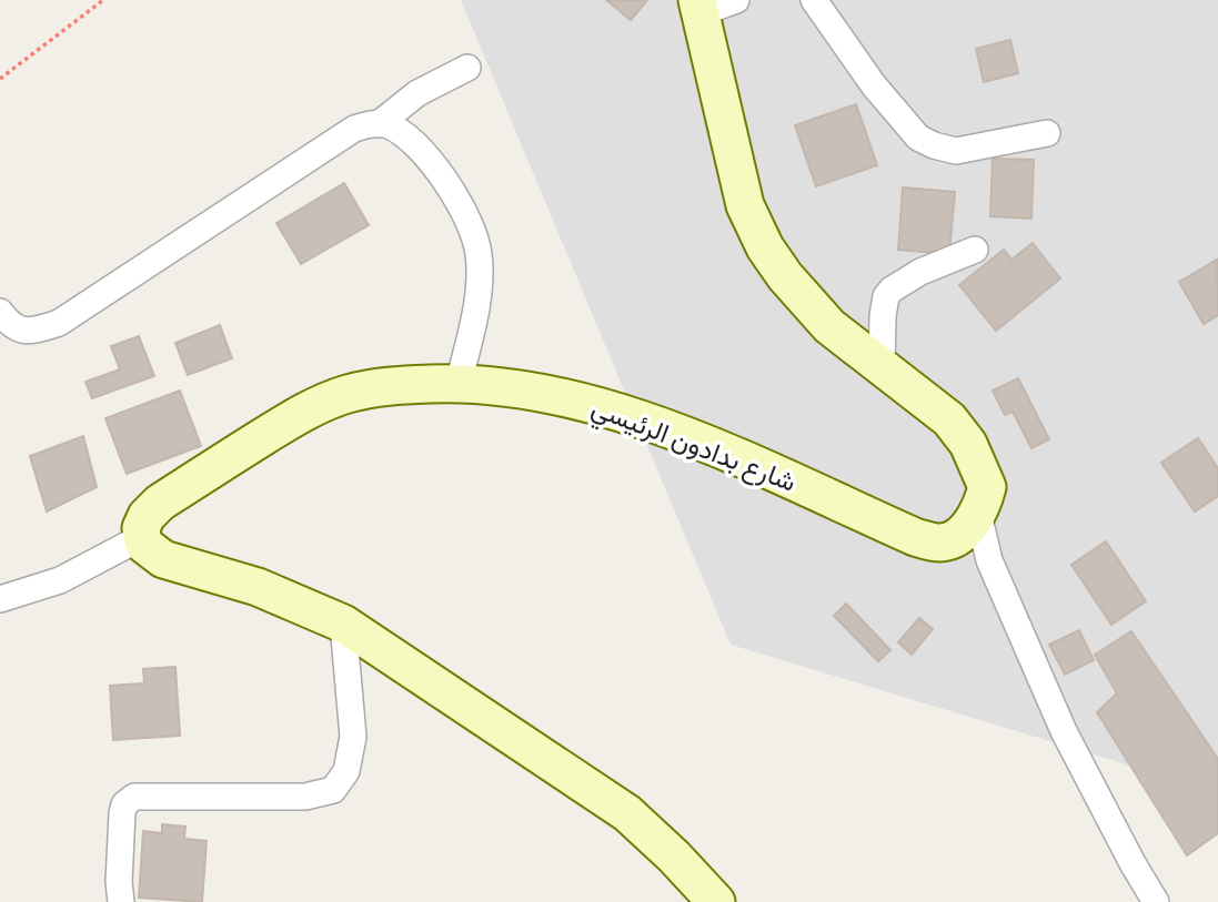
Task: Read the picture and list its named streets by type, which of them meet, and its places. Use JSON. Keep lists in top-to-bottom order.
{
  "streets": {
    "main road": ["شارع بدادون الرئيسي"]
  }
}
